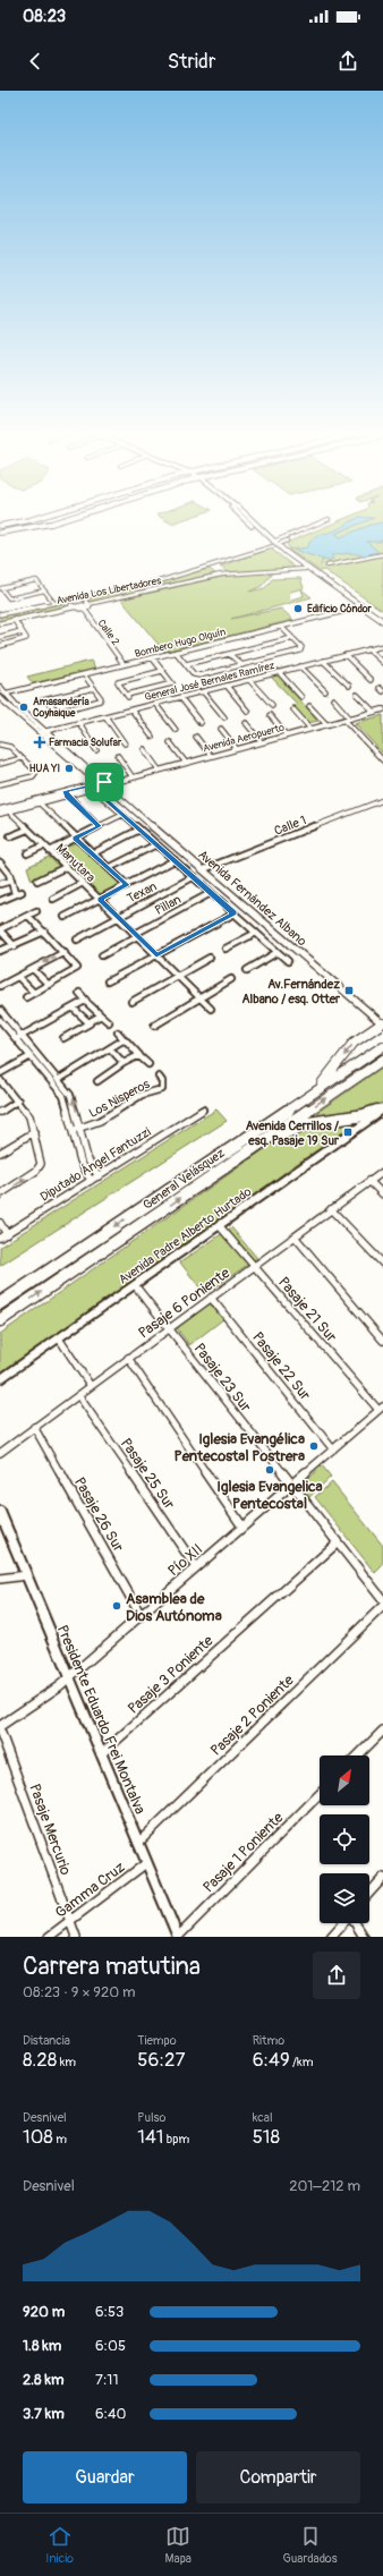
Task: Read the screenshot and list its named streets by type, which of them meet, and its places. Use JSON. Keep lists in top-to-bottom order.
{
  "streets": {
    "highway": ["General Velásquez"],
    "street": [
      "Avenida Los Libertadores",
      "Calle 2",
      "Bombero Hugo Olguín",
      "General José Bernales Ramírez",
      "Avenida Aeropuerto",
      "Calle 1",
      "Manutara",
      "Texan",
      "Avenida Fernández Albano",
      "Pillan",
      "Los Nisperos",
      "Diputado Ángel Fantuzzi",
      "Avenida Padre Alberto Hurtado",
      "Pasaje 6 Poniente",
      "Pasaje 21 Sur",
      "Pasaje 22 Sur",
      "Pasaje 23 Sur",
      "Pasaje 25 Sur",
      "Pasaje 26 Sur",
      "Pío XII",
      "Pasaje 3 Poniente",
      "Pasaje 2 Poniente",
      "Presidente Eduardo Frei Montalva",
      "Pasaje Mercurio",
      "Pasaje 1 Poniente",
      "Gamma Cruz"
    ]
  },
  "crossings": [
    ["Avenida Los Libertadores", "Calle 2"],
    ["Calle 2", "Bombero Hugo Olguín"],
    ["Bombero Hugo Olguín", "Avenida Fernández Albano"],
    ["General José Bernales Ramírez", "Avenida Fernández Albano"],
    ["Avenida Aeropuerto", "Manutara"],
    ["Avenida Aeropuerto", "Avenida Fernández Albano"],
    ["Calle 1", "Avenida Fernández Albano"],
    ["Manutara", "Texan"],
    ["Manutara", "Pillan"],
    ["Avenida Padre Alberto Hurtado", "Pasaje 21 Sur"],
    ["Avenida Padre Alberto Hurtado", "Pasaje 23 Sur"],
    ["Pasaje 6 Poniente", "Pasaje 21 Sur"],
    ["Pasaje 6 Poniente", "Pasaje 22 Sur"],
    ["Pasaje 6 Poniente", "Pasaje 23 Sur"],
    ["Pasaje 6 Poniente", "Pasaje 25 Sur"],
    ["Pasaje 6 Poniente", "Pasaje 26 Sur"],
    ["Pasaje 21 Sur", "Pío XII"],
    ["Pasaje 22 Sur", "Pío XII"],
    ["Pasaje 23 Sur", "Pío XII"],
    ["Pasaje 23 Sur", "Pasaje 3 Poniente"],
    ["Pasaje 25 Sur", "Pío XII"],
    ["Pasaje 26 Sur", "Pío XII"],
    ["Pío XII", "Presidente Eduardo Frei Montalva"],
    ["Pasaje 3 Poniente", "Presidente Eduardo Frei Montalva"],
    ["Pasaje 2 Poniente", "Presidente Eduardo Frei Montalva"],
    ["Presidente Eduardo Frei Montalva", "Pasaje 1 Poniente"],
    ["Presidente Eduardo Frei Montalva", "Gamma Cruz"],
    ["Pasaje Mercurio", "Gamma Cruz"]
  ],
  "places": {
    "other": [
      "Edificio Cóndor",
      "Amasandería Coyhaique",
      "HUA YI",
      "Iglesia Evangélica Pentecostal Postrera",
      "Iglesia Evangelica Pentecostal",
      "Asamblea de Dios Autónoma"
    ],
    "health": ["Farmacia Solufar"],
    "transit": ["Av.Fernández Albano / esq. Otter", "Avenida Cerrillos / esq. Pasaje 19 Sur"]
  },
  "north": "top right",
  "page": {
    "status": "08:23",
    "header": "Stridr",
    "heading": ["Carrera matutina", "08:23 · 9 × 920 m"],
    "stats": [
      ["Distancia", "8.28 km"],
      ["Tiempo", "56:27"],
      ["Ritmo", "6:49 /km"],
      ["Desnivel", "108 m"],
      ["Pulso", "141 bpm"],
      ["kcal", "518"]
    ],
    "chart": ["Desnivel", "201–212 m"],
    "list": [
      {
        "name": "920 m",
        "note": "6:53"
      },
      {
        "name": "1.8 km",
        "note": "6:05"
      },
      {
        "name": "2.8 km",
        "note": "7:11"
      },
      {
        "name": "3.7 km",
        "note": "6:40"
      }
    ],
    "buttons": ["Guardar", "Compartir"],
    "tabs": ["Inicio", "Mapa", "Guardados"]
  }
}
